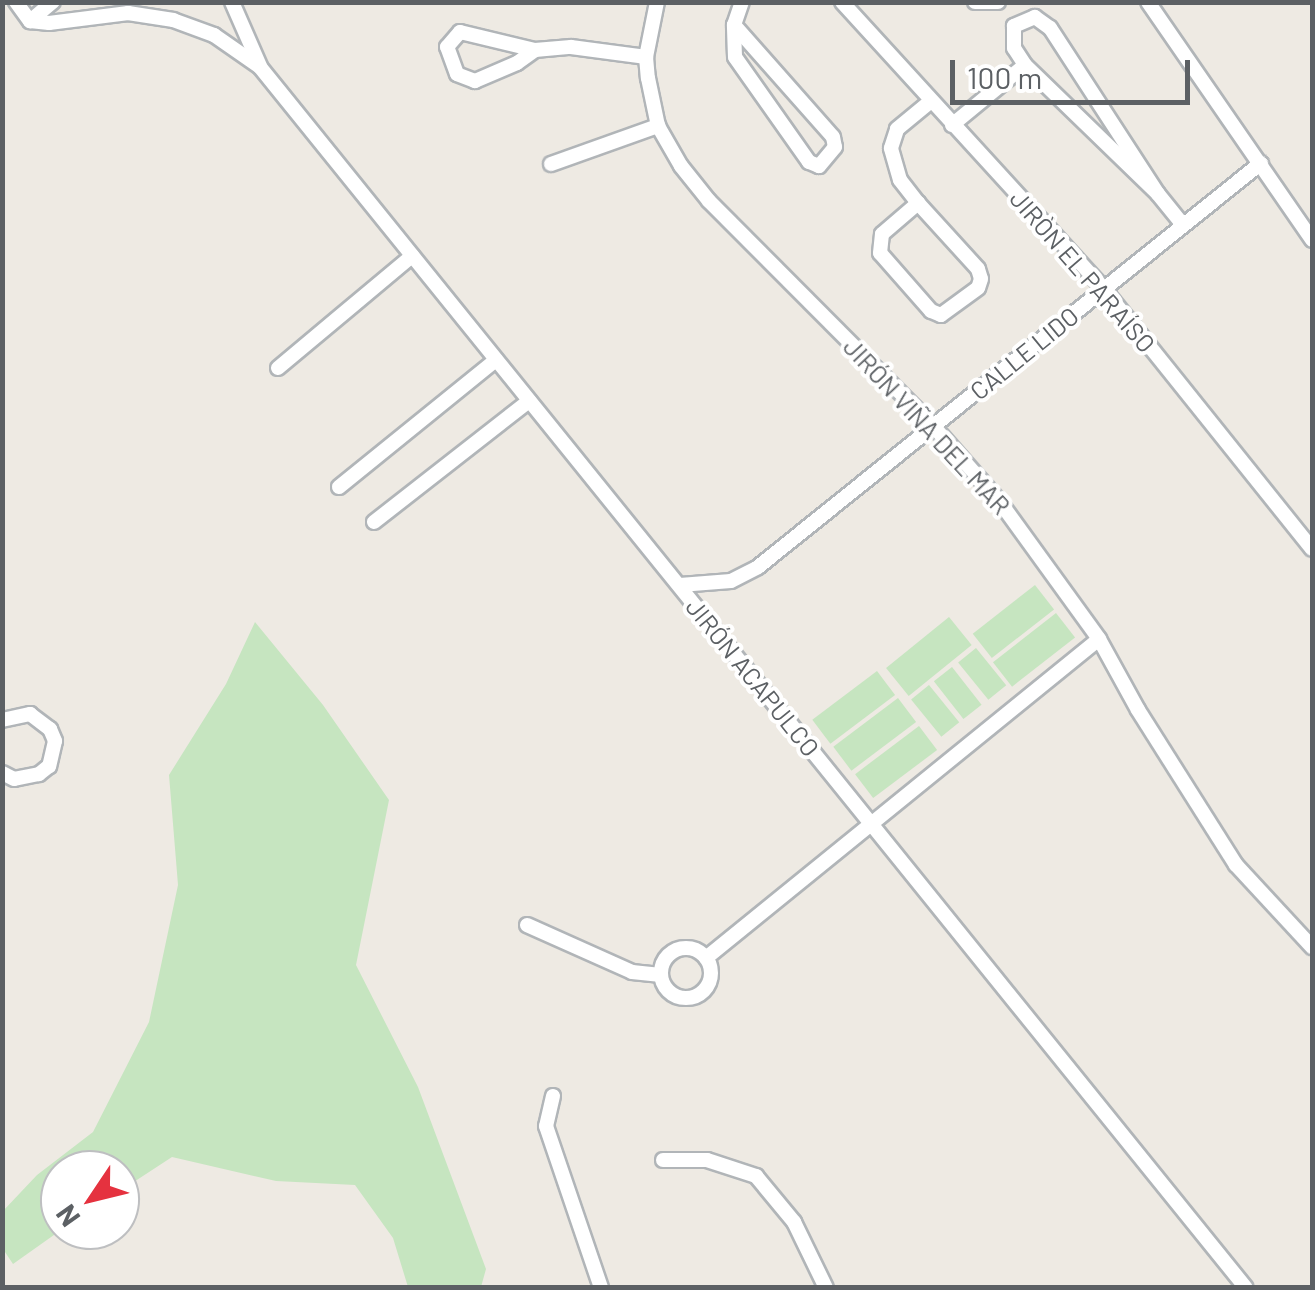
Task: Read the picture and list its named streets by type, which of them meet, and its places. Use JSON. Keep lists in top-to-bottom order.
{
  "streets": {
    "street": [
      "JIRÒN EL PARAÍSO",
      "CALLE LIDO",
      "JIRÓN VIÑA DEL MAR",
      "JIRÓN ACAPULCO"
    ]
  },
  "crossings": [
    ["JIRÒN EL PARAÍSO", "CALLE LIDO"],
    ["CALLE LIDO", "JIRÓN VIÑA DEL MAR"],
    ["CALLE LIDO", "JIRÓN ACAPULCO"]
  ],
  "scale_bar": "100 m",
  "north": "bottom left"
}
